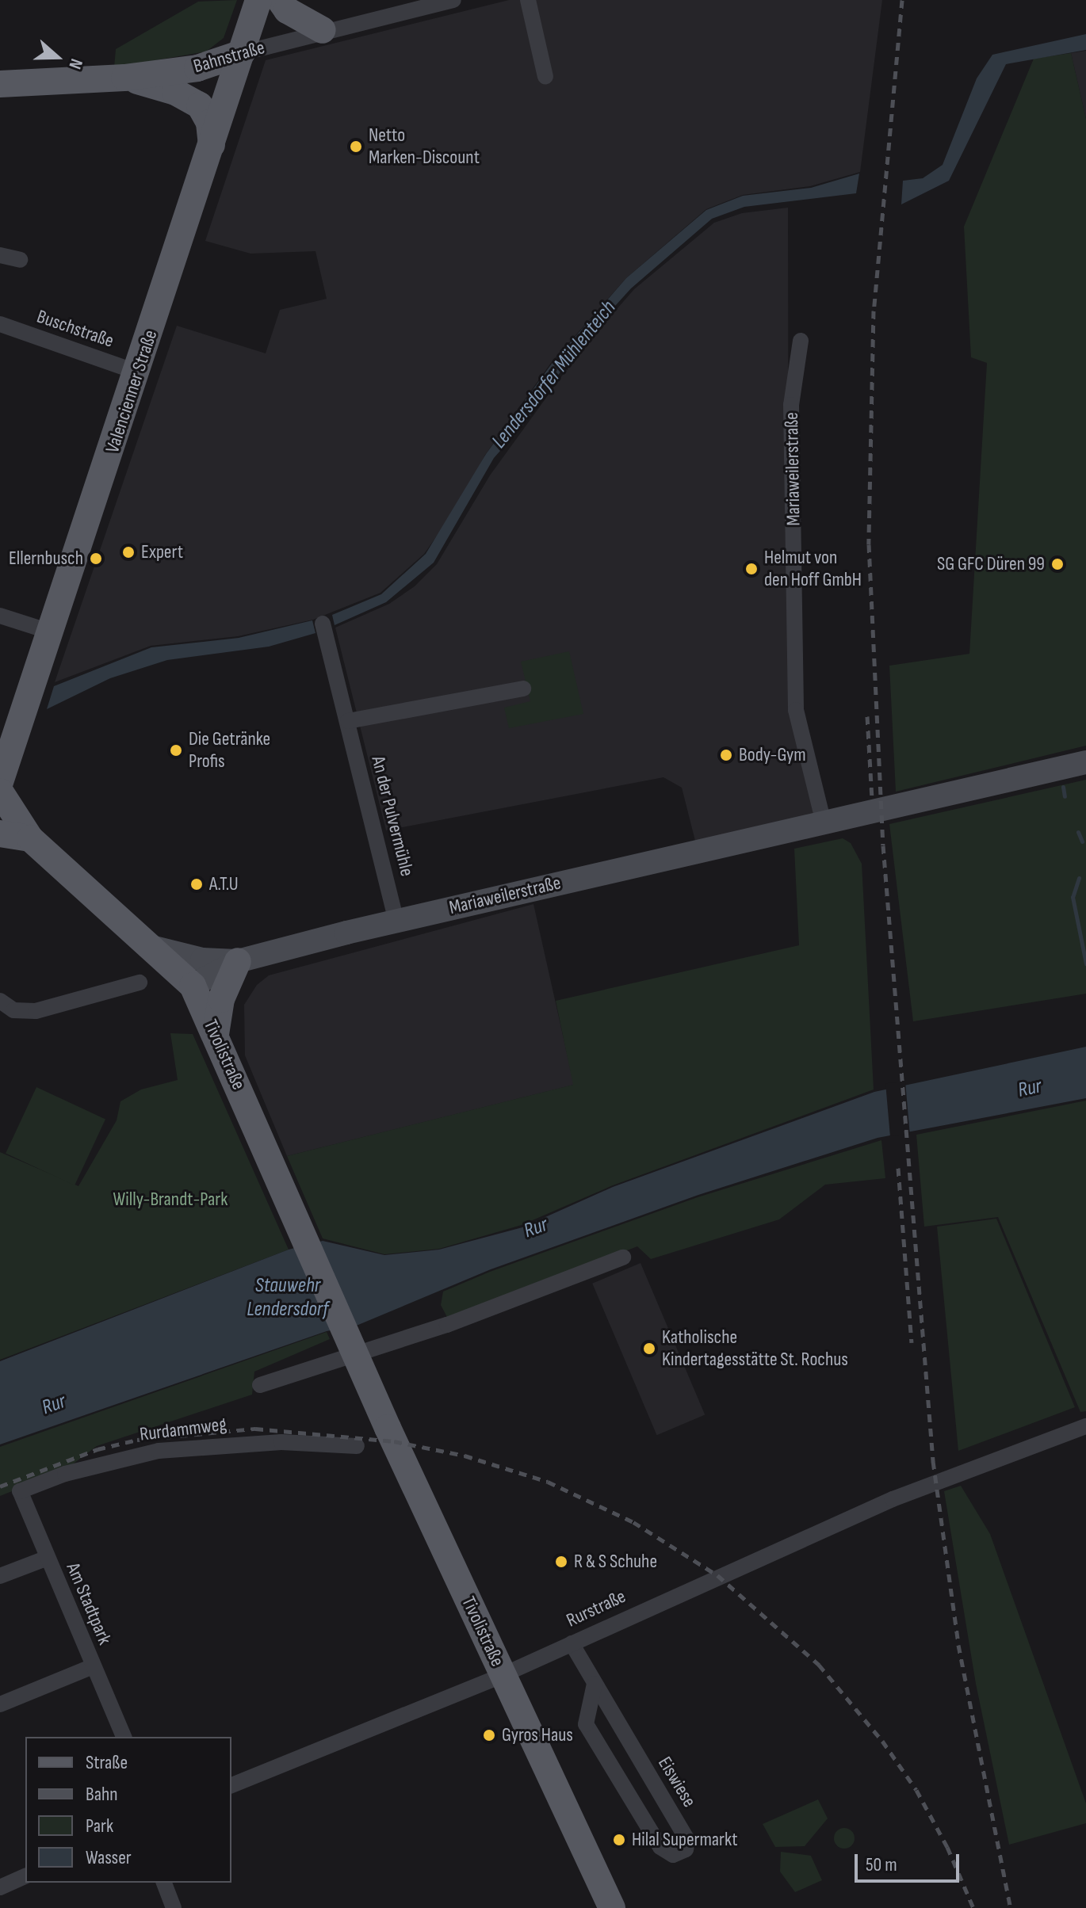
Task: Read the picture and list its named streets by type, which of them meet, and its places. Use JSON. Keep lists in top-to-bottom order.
{
  "streets": {
    "main road": [
      "Bahnstraße",
      "Valencienner Straße",
      "Mariaweilerstraße",
      "Tivolistraße"
    ],
    "street": [
      "Buschstraße",
      "An der Pulvermühle",
      "Rurdammweg",
      "Am Stadtpark",
      "Rurstraße",
      "Eiswiese"
    ]
  },
  "crossings": [
    ["Bahnstraße", "Valencienner Straße"],
    ["Buschstraße", "Valencienner Straße"],
    ["Mariaweilerstraße", "An der Pulvermühle"],
    ["Mariaweilerstraße", "Tivolistraße"],
    ["Tivolistraße", "Rurstraße"],
    ["Rurdammweg", "Am Stadtpark"],
    ["Rurstraße", "Eiswiese"]
  ],
  "water": ["Lendersdorfer Mühlenteich", "Rur", "Stauwehr Lendersdorf"],
  "parks": ["Willy-Brandt-Park"],
  "places": [
    "Netto Marken-Discount",
    "Expert",
    "Ellernbusch",
    "SG GFC Düren 99",
    "Helmut von den Hoff GmbH",
    "Die Getränke Profis",
    "Body-Gym",
    "A.T.U",
    "Katholische Kindertagesstätte St. Rochus",
    "R & S Schuhe",
    "Gyros Haus",
    "Hilal Supermarkt"
  ],
  "legend": [
    "Straße",
    "Bahn",
    "Park",
    "Wasser"
  ],
  "scale_bar": "50 m",
  "north": "right"
}
